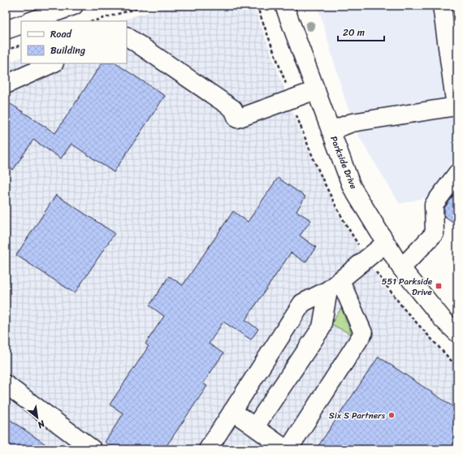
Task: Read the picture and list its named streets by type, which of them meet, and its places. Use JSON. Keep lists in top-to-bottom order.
{
  "streets": {
    "street": ["Parkside Drive"]
  },
  "places": {
    "transit": ["551 Parkside Drive"],
    "other": ["Six S Partners"]
  },
  "legend": ["Road", "Building"],
  "scale_bar": "20 m",
  "north": "bottom right"
}
